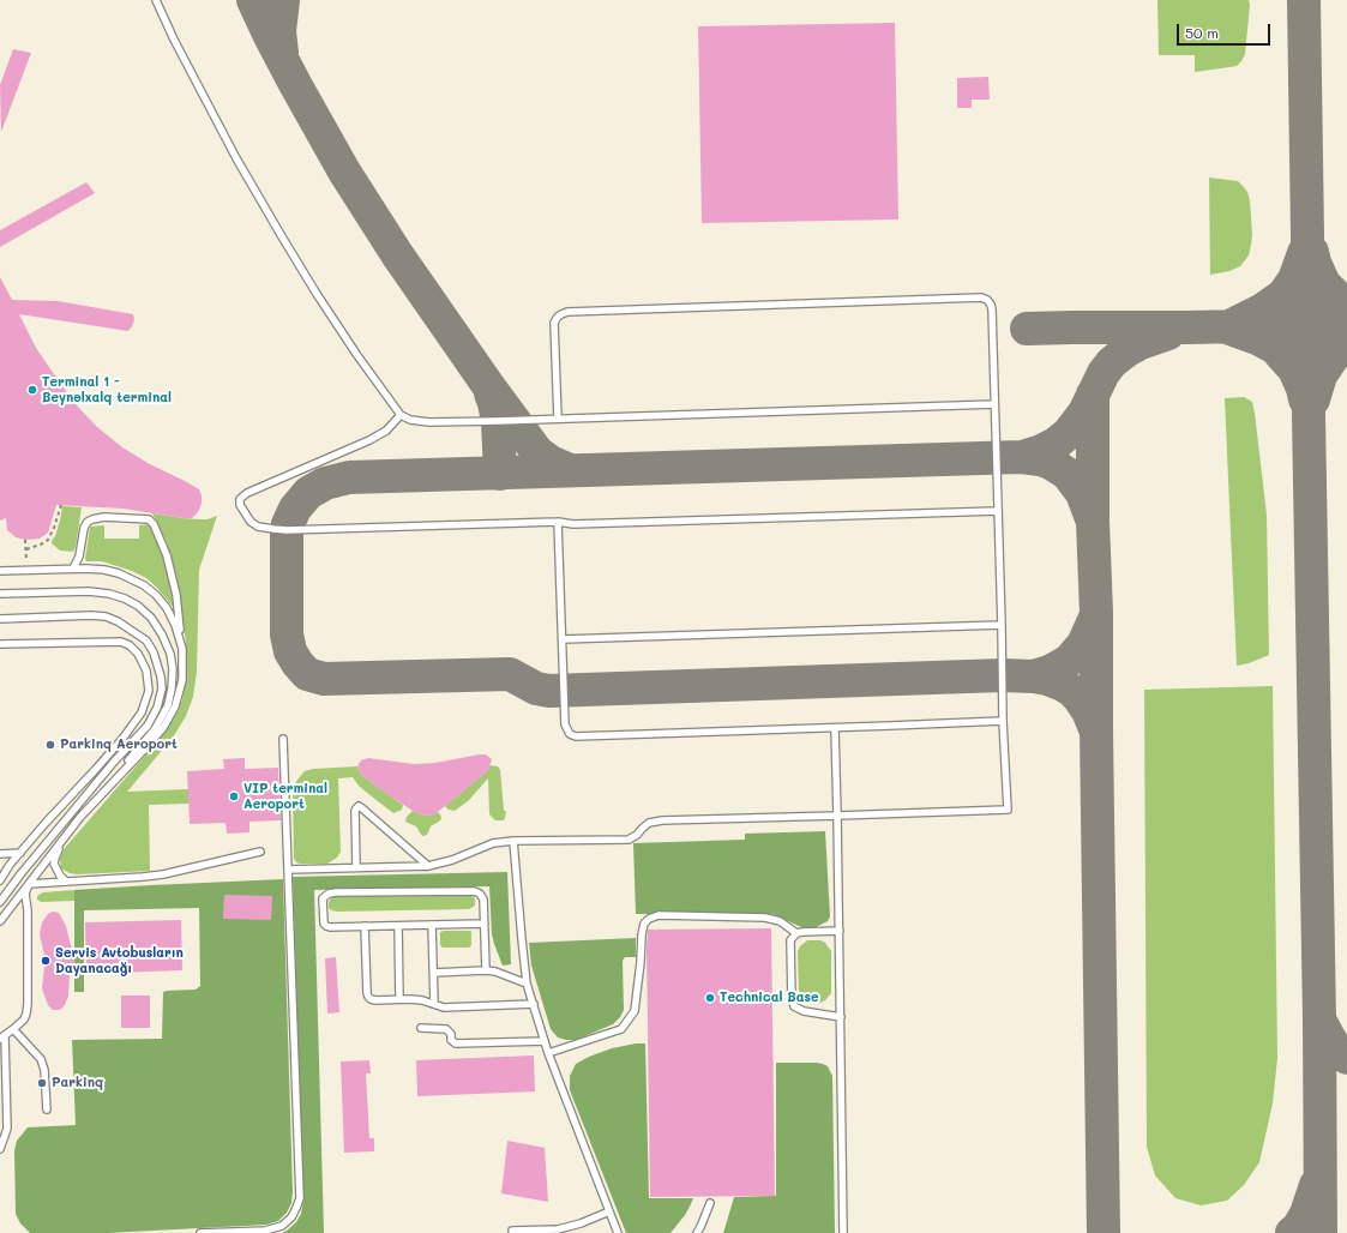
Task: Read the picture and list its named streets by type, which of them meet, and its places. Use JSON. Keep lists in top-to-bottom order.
{
  "places": [
    "Terminal 1 - Beynəlxalq terminal",
    "Parkinq Aeroport",
    "VIP terminal Aeroport",
    "Servis Avtobusların Dayanacağı",
    "Technical Base",
    "Parkinq"
  ],
  "scale_bar": "50 m"
}
